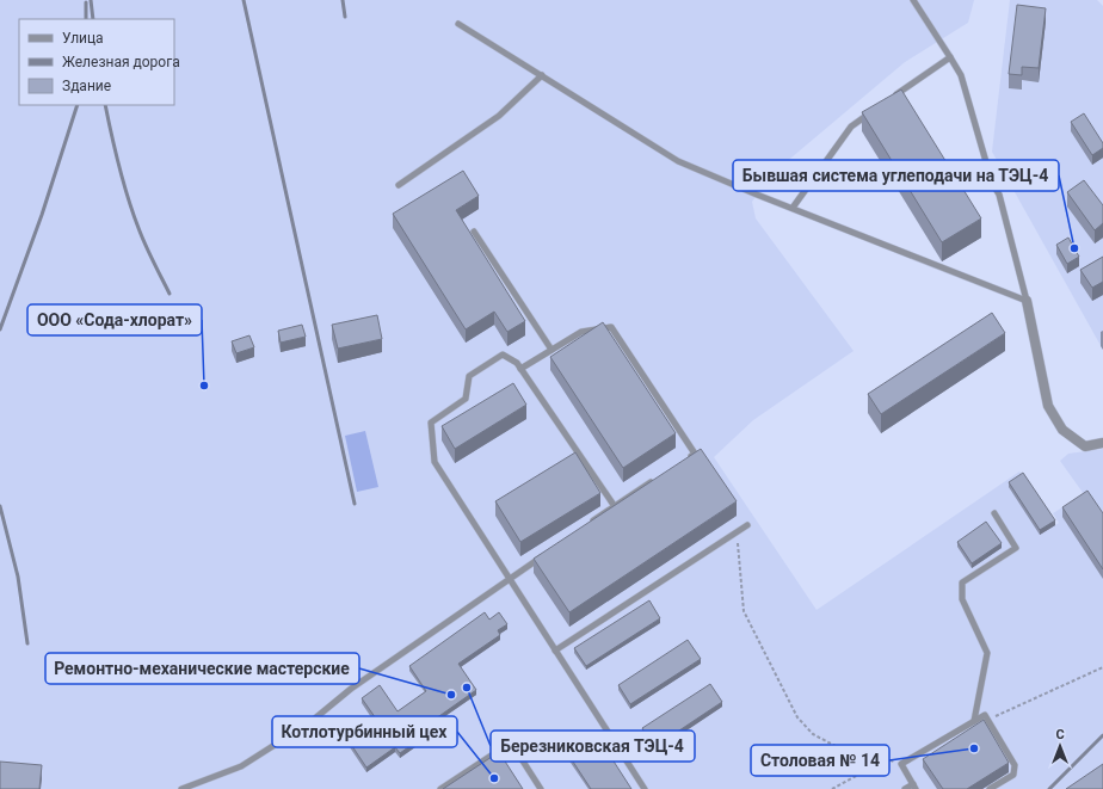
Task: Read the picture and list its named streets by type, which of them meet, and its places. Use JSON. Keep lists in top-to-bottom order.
{
  "places": [
    "Бывшая система углеподачи на ТЭЦ-4",
    "ООО «Сода-хлорат»",
    "Березниковская ТЭЦ-4",
    "Ремонтно-механические мастерские",
    "Cтоловая № 14",
    "Котлотурбинный цех"
  ],
  "legend": ["Улица", "Железная дорога", "Здание"],
  "north": "top"
}
